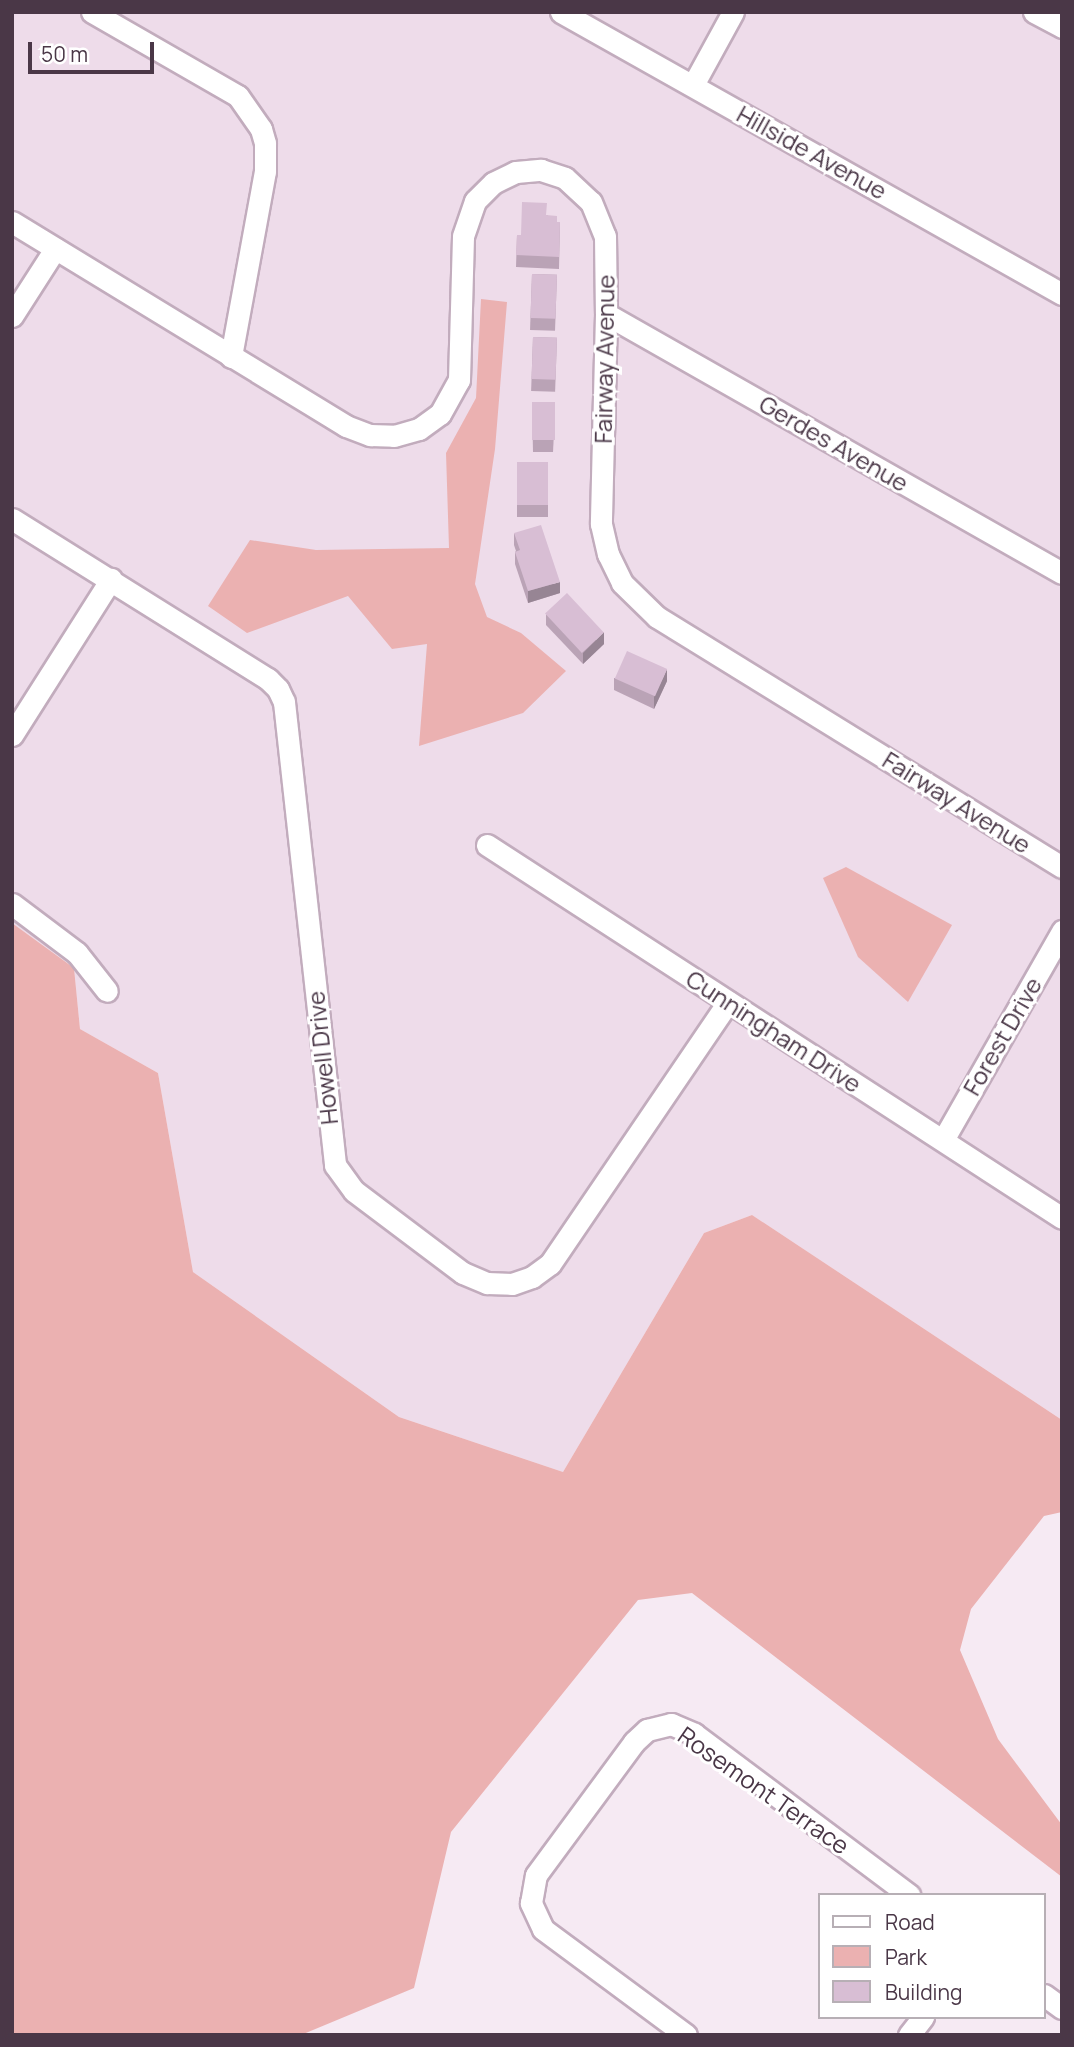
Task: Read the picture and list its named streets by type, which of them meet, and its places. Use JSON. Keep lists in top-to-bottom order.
{
  "streets": {
    "street": [
      "Hillside Avenue",
      "Fairway Avenue",
      "Gerdes Avenue",
      "Cunningham Drive",
      "Forest Drive",
      "Howell Drive",
      "Rosemont Terrace"
    ]
  },
  "crossings": [
    ["Fairway Avenue", "Gerdes Avenue"],
    ["Cunningham Drive", "Forest Drive"],
    ["Cunningham Drive", "Howell Drive"]
  ],
  "legend": ["Road", "Park", "Building"],
  "scale_bar": "50 m"
}
